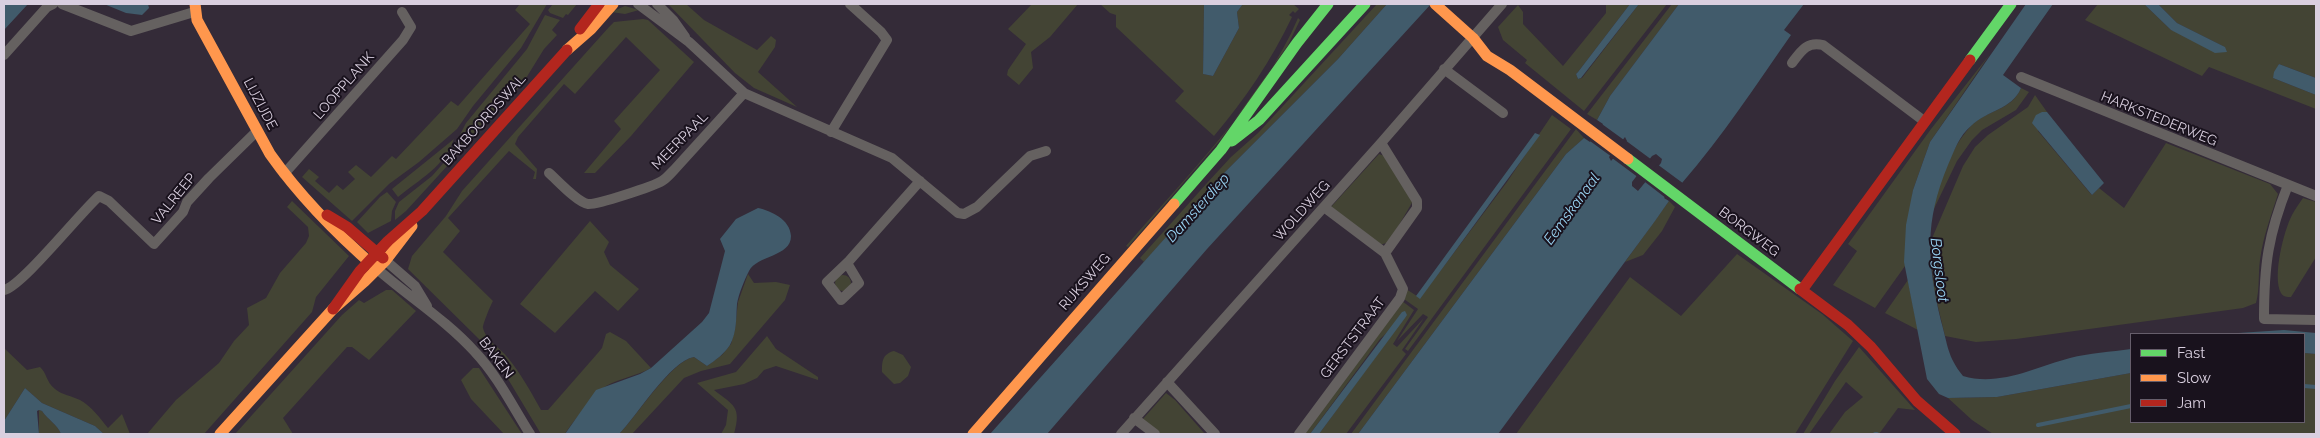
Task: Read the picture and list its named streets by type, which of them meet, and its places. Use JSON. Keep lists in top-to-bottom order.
{
  "streets": {
    "main road": [
      "LIJZIJDE",
      "BAKBOORDSWAL",
      "BORGWEG",
      "RIJKSWEG"
    ],
    "street": [
      "LOOPPLANK",
      "HARKSTEDERWEG",
      "MEERPAAL",
      "VALREEP",
      "WOLDWEG",
      "GERSTSTRAAT",
      "BAKEN"
    ]
  },
  "crossings": [
    ["LOOPPLANK", "LIJZIJDE"],
    ["LIJZIJDE", "BAKBOORDSWAL"],
    ["LIJZIJDE", "VALREEP"],
    ["LIJZIJDE", "BAKEN"],
    ["BAKBOORDSWAL", "BAKEN"],
    ["WOLDWEG", "BORGWEG"]
  ],
  "water": ["Damsterdiep", "Eemskanaal", "Borgsloot"],
  "legend": ["Fast", "Slow", "Jam"]
}
